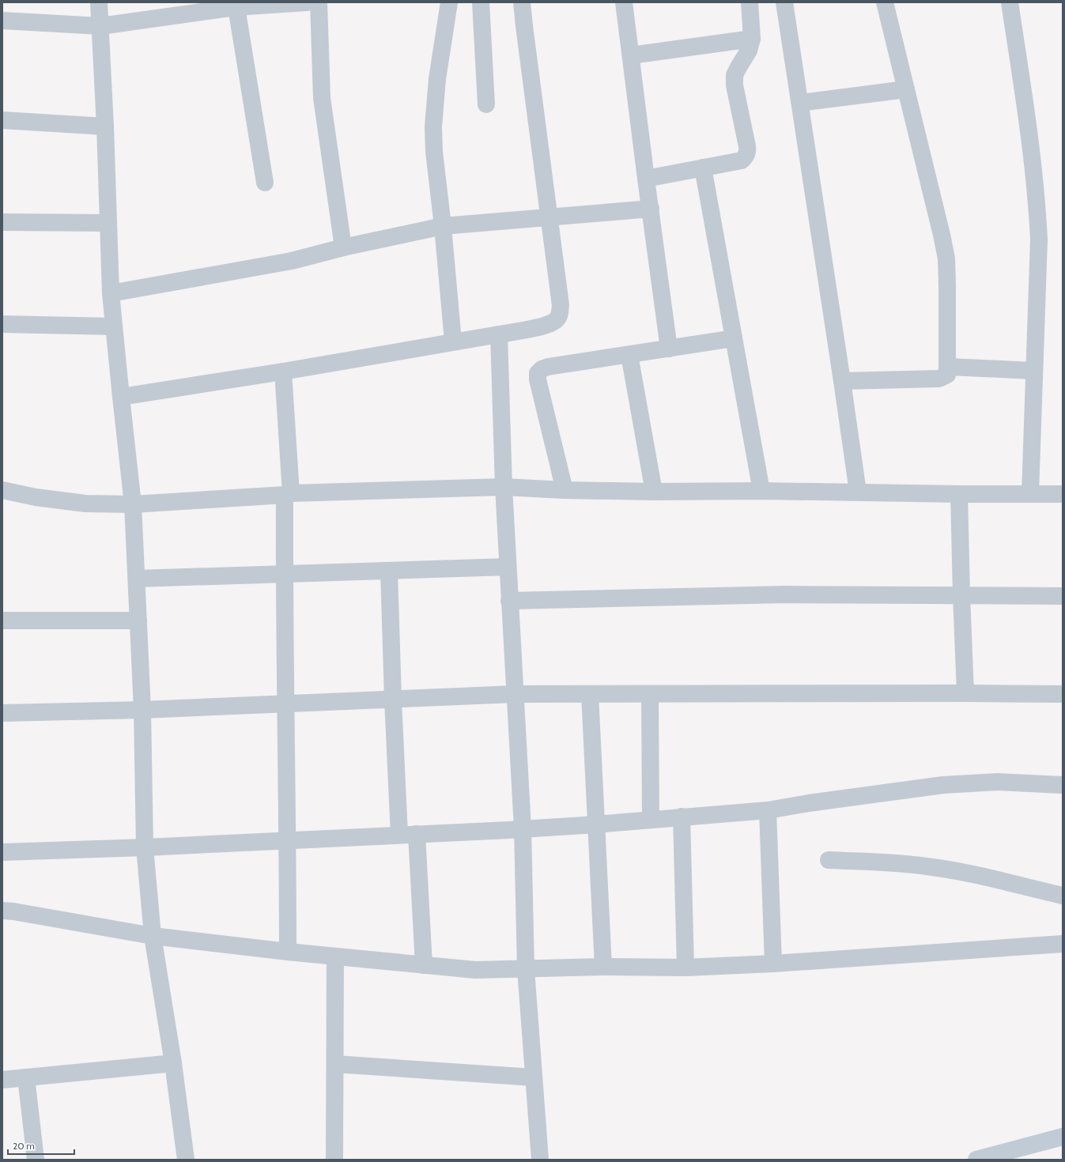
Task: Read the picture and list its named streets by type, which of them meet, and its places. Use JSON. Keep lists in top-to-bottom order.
{
  "scale_bar": "20 m"
}
